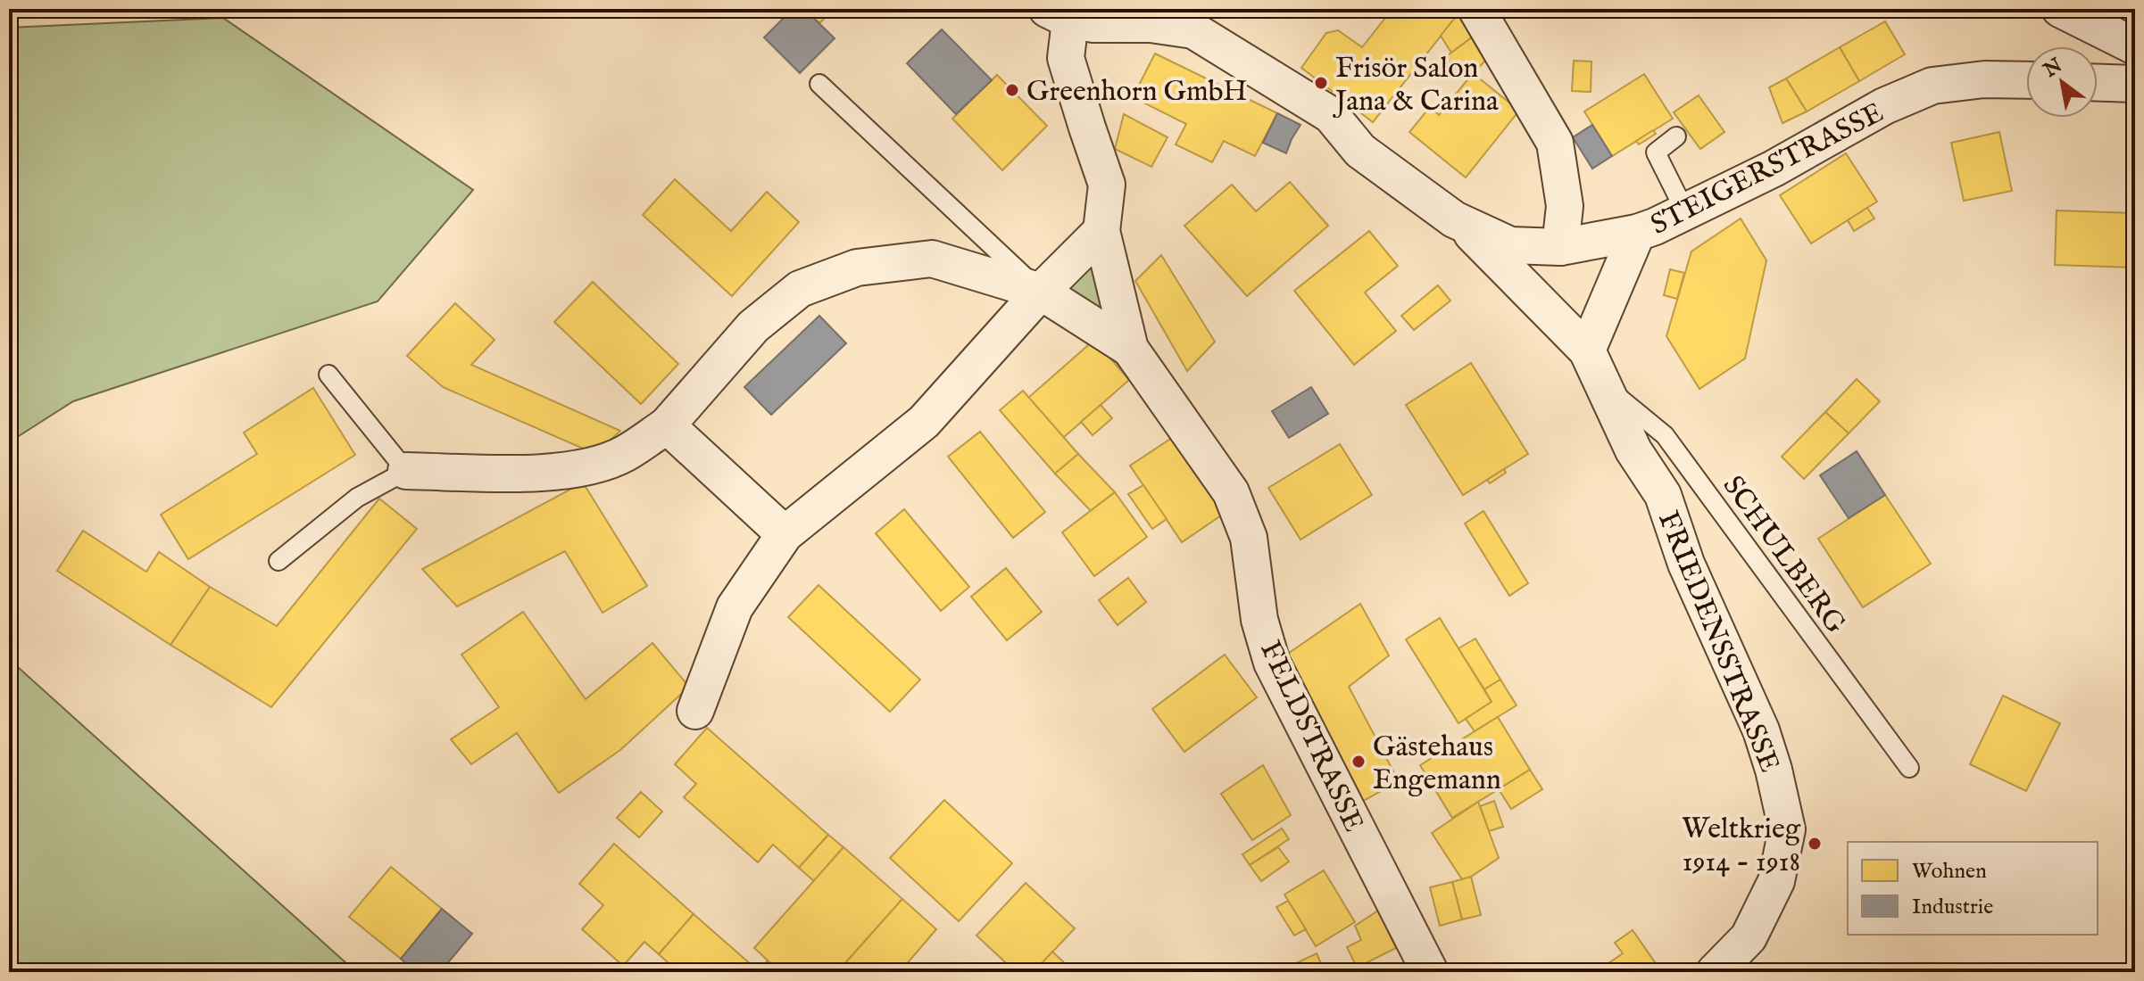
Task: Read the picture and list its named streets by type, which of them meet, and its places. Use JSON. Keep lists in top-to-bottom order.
{
  "streets": {
    "street": ["STEIGERSTRASSE", "FRIEDENSSTRASSE", "FELDSTRASSE"],
    "lane": ["SCHULBERG"]
  },
  "crossings": [
    ["STEIGERSTRASSE", "FRIEDENSSTRASSE"],
    ["STEIGERSTRASSE", "FELDSTRASSE"],
    ["SCHULBERG", "FRIEDENSSTRASSE"]
  ],
  "places": [
    "Frisör Salon Jana & Carina",
    "Greenhorn GmbH",
    "Gästehaus Engemann",
    "Weltkrieg 1914 - 1918"
  ],
  "legend": ["Wohnen", "Industrie"],
  "north": "top left"
}
